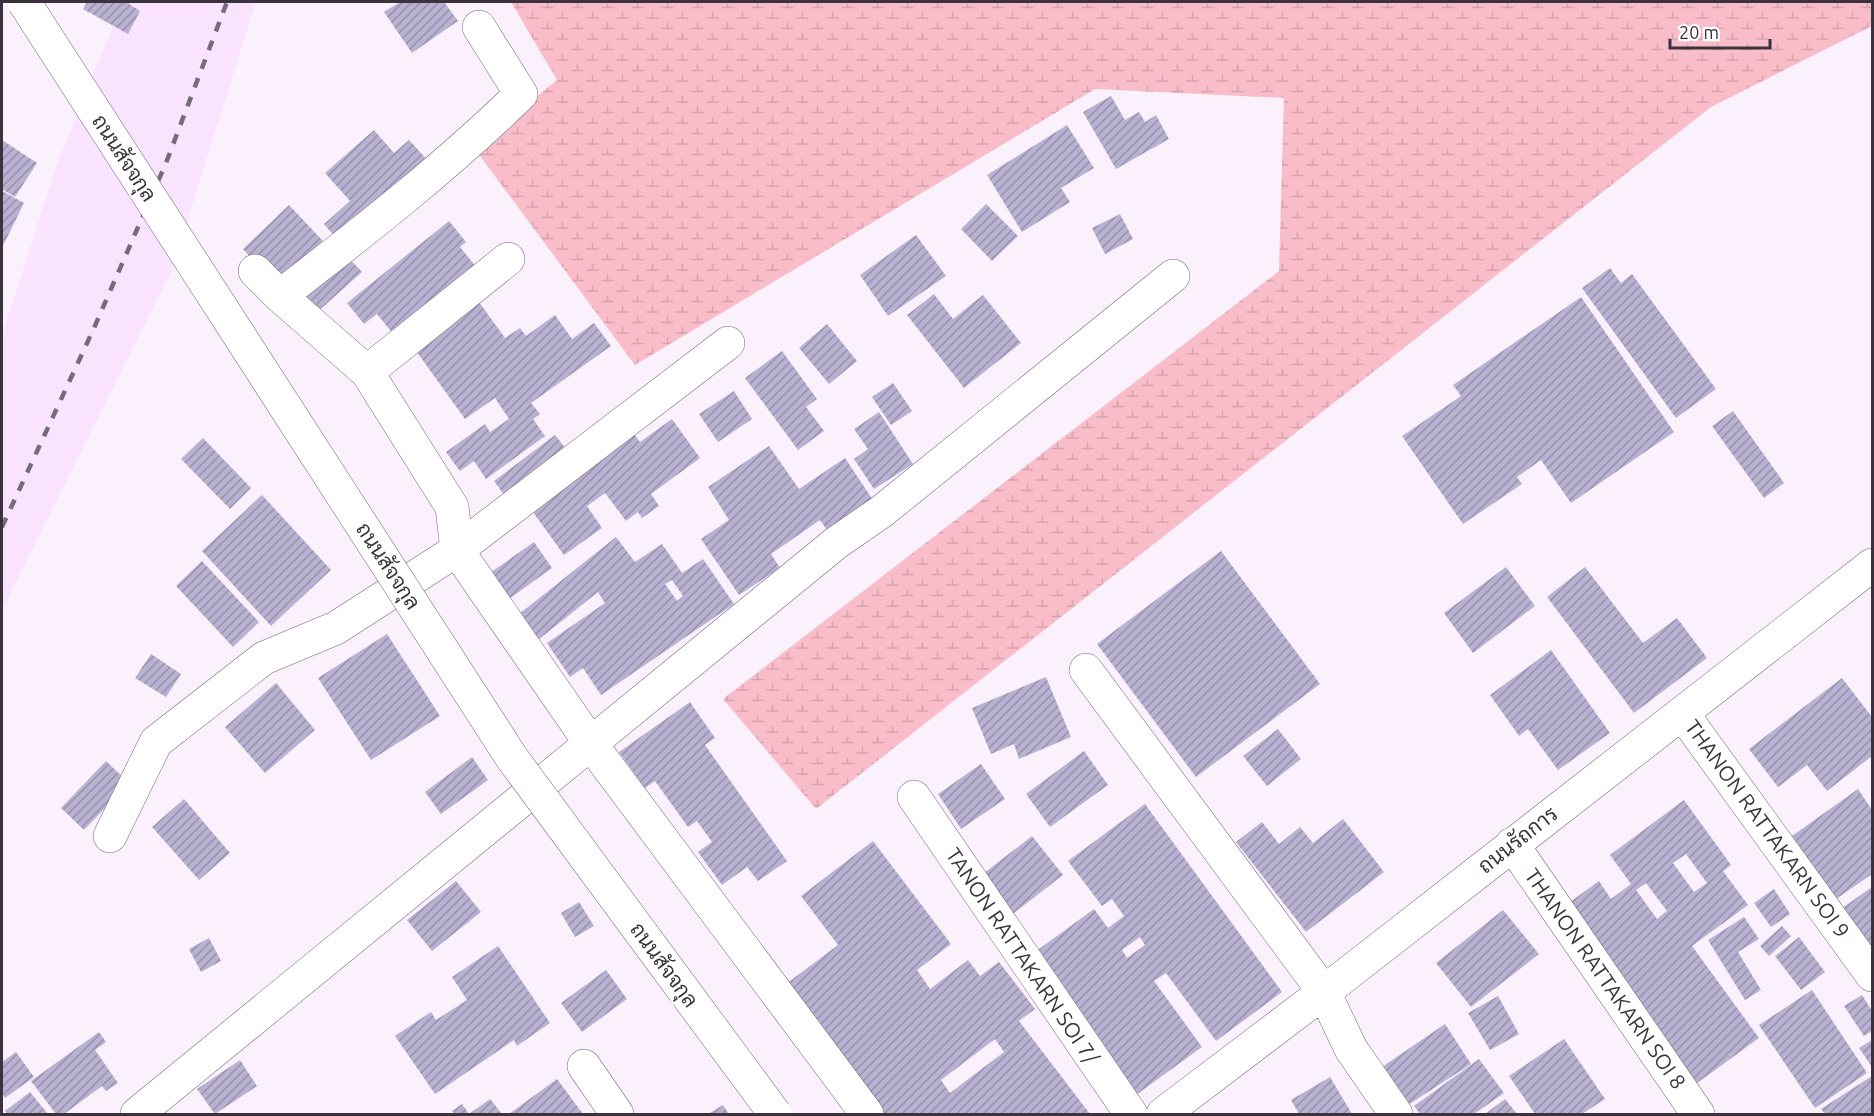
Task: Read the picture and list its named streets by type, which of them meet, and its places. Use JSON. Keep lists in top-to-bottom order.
{
  "streets": {
    "street": [
      "ถนนสัจจกุล",
      "THANON RATTAKARN SOI 9",
      "ถนนรัถการ",
      "TANON RATTAKARN SOI 7/",
      "THANON RATTAKARN SOI 8"
    ]
  },
  "crossings": [
    ["THANON RATTAKARN SOI 9", "ถนนรัถการ"],
    ["ถนนรัถการ", "THANON RATTAKARN SOI 8"]
  ],
  "scale_bar": "20 m"
}
